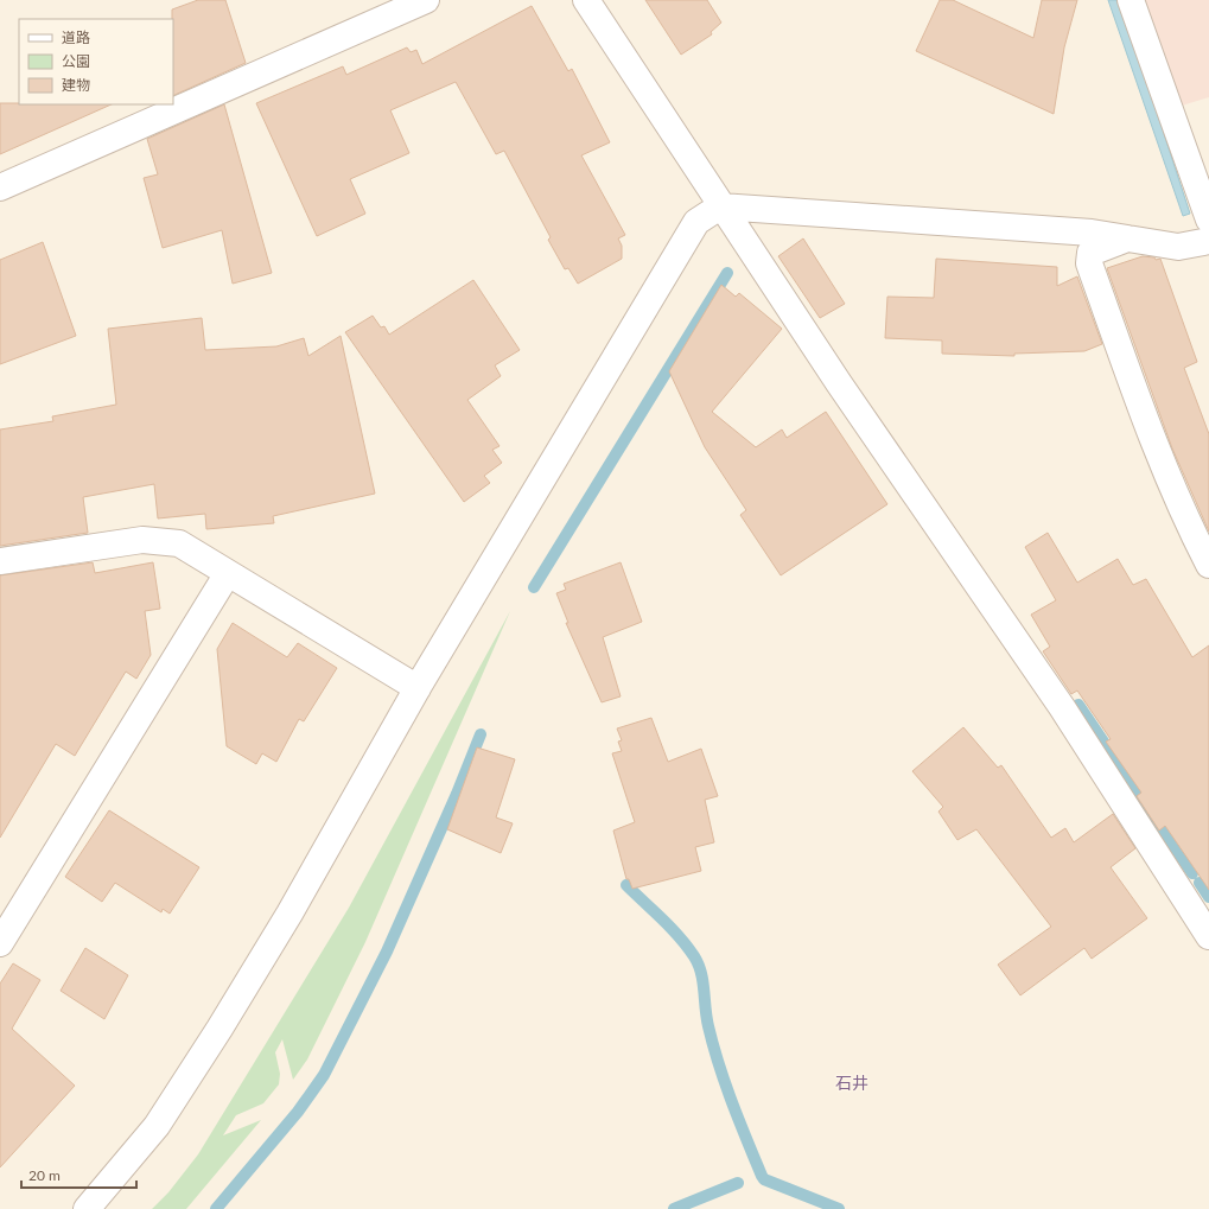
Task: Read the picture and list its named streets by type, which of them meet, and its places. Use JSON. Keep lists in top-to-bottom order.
{
  "districts": ["石井"],
  "legend": ["道路", "公園", "建物"],
  "scale_bar": "20 m"
}
